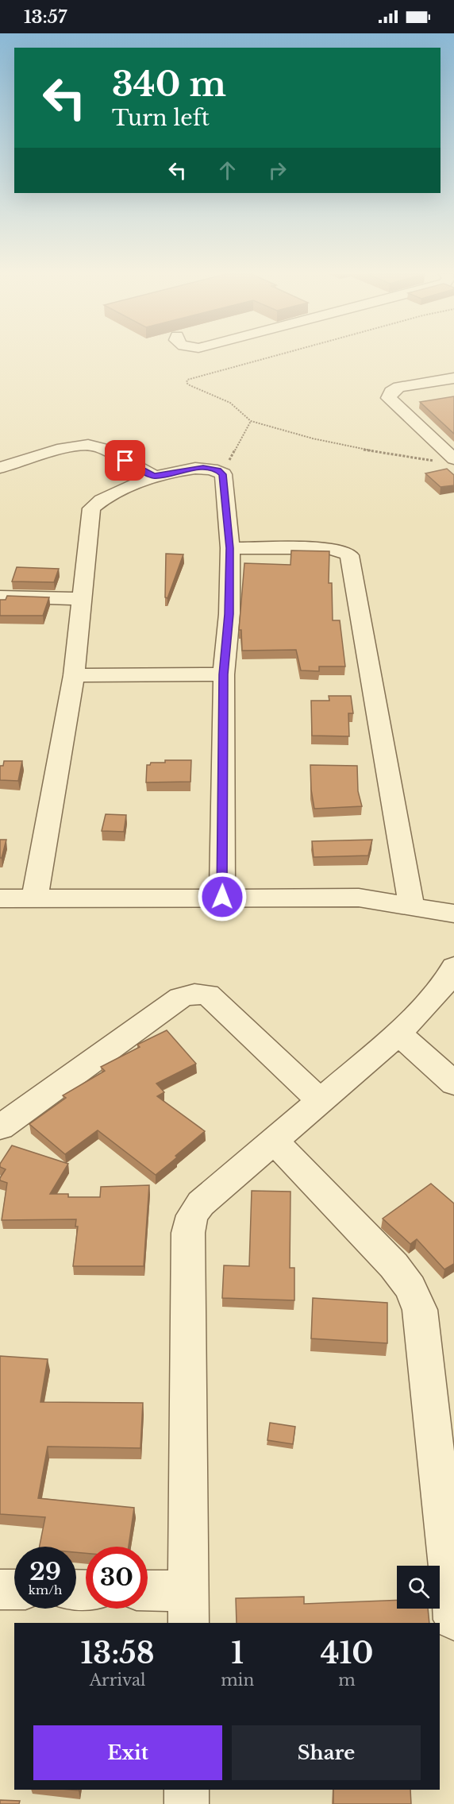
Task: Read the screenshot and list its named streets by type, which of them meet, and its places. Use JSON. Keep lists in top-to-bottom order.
{
  "page": {
    "status": "13:57",
    "turn": ["340 m", "Turn left"],
    "speed": "29 km/h",
    "limit": "30",
    "eta": [
      "13:58",
      "Arrival",
      "1",
      "min",
      "410",
      "m"
    ],
    "buttons": ["Exit", "Share"]
  }
}
